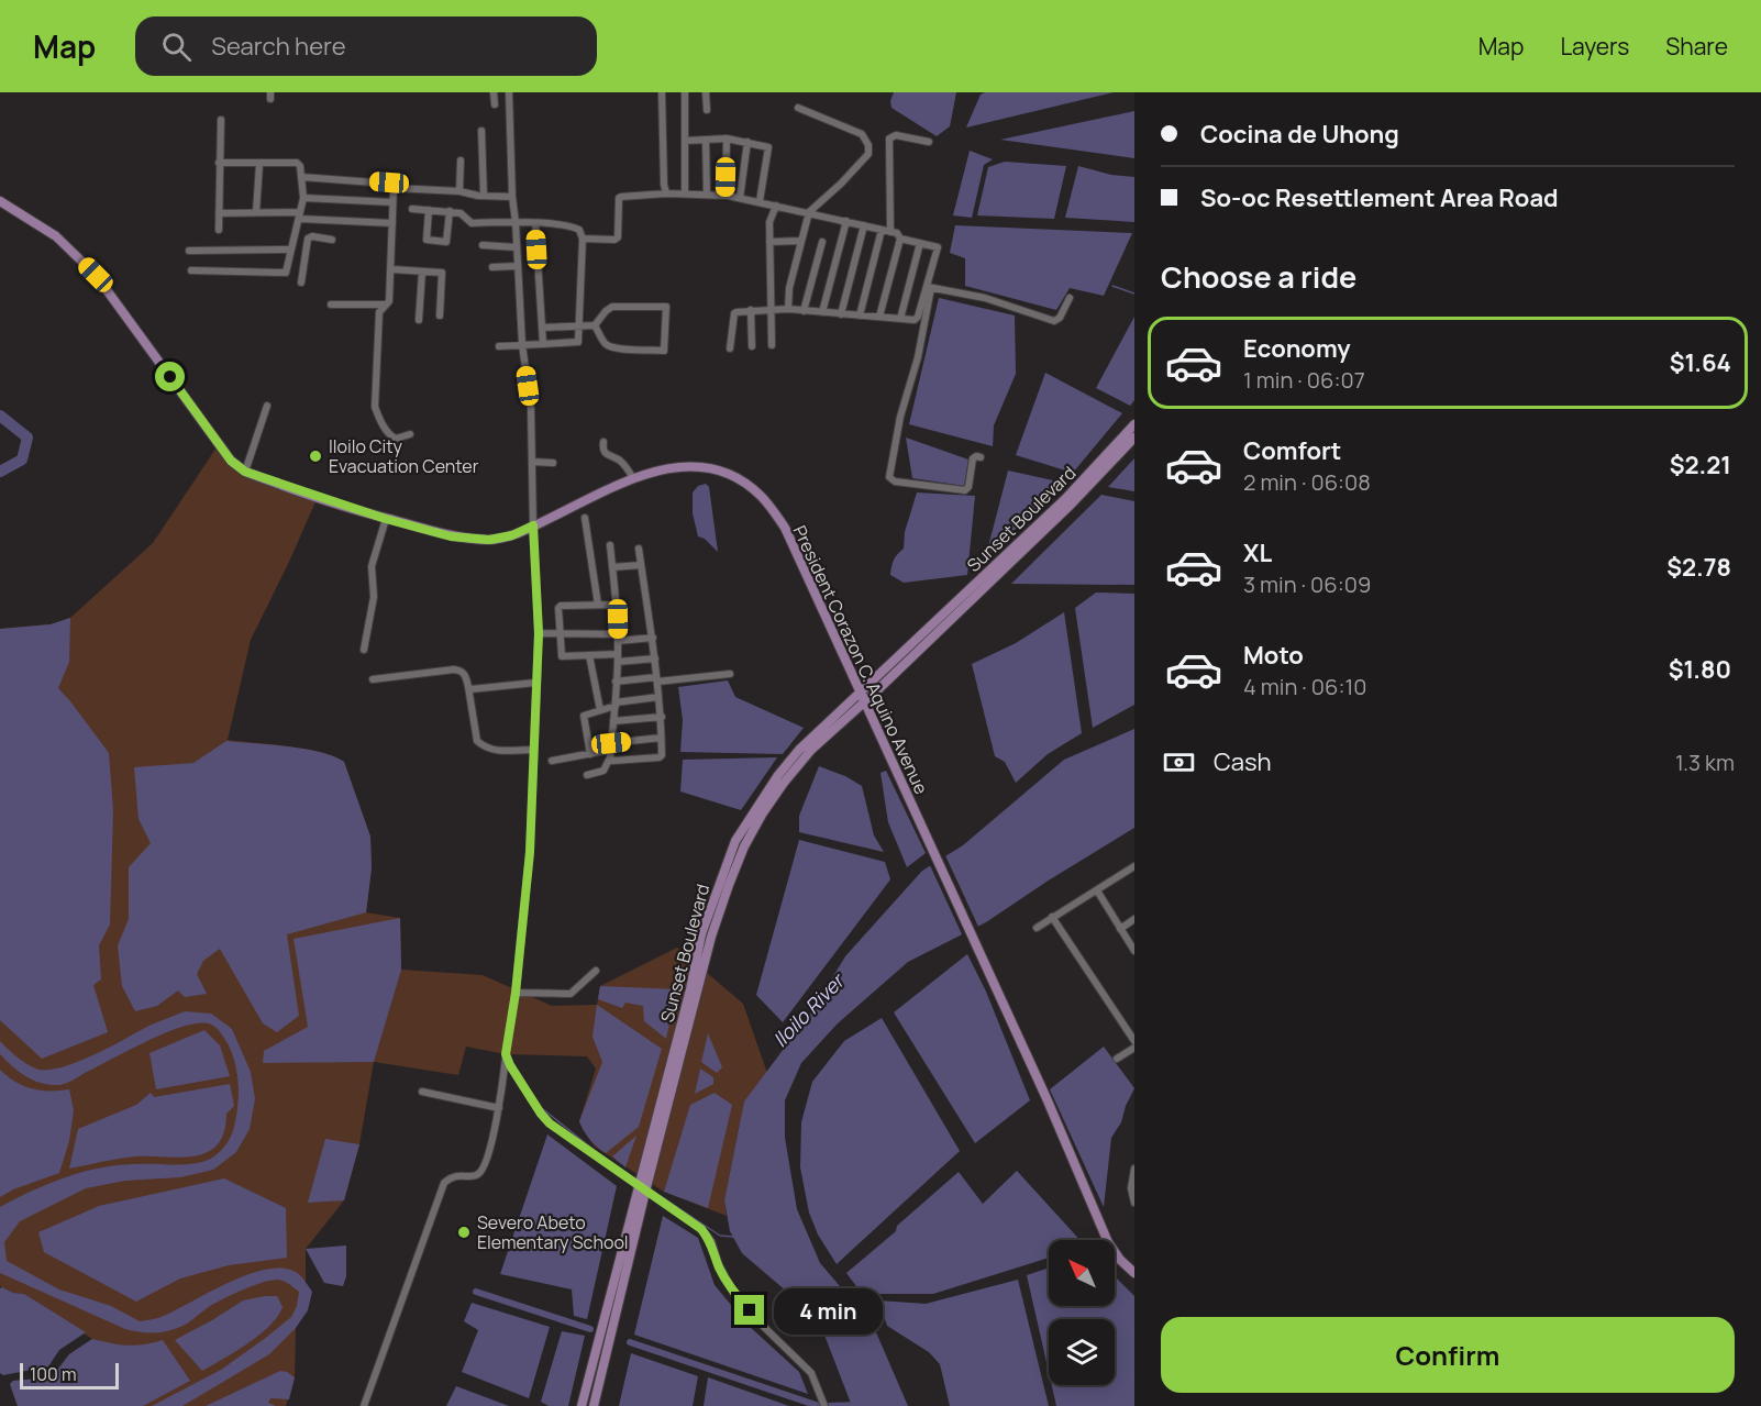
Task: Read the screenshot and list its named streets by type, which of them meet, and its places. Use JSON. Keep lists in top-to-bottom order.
{
  "streets": {
    "main road": ["Sunset Boulevard", "President Corazon C. Aquino Avenue"]
  },
  "crossings": [
    ["Sunset Boulevard", "President Corazon C. Aquino Avenue"]
  ],
  "water": ["Iloilo River"],
  "places": ["Iloilo City Evacuation Center", "Severo Abeto Elementary School"],
  "scale_bar": "100 m",
  "north": "top left",
  "page": {
    "header": "Map",
    "search": "Search here",
    "nav": ["Map", "Layers", "Share"],
    "banner": ["Cocina de Uhong", "So-oc Resettlement Area Road"],
    "heading": "Choose a ride",
    "list": [
      {
        "name": "Economy",
        "note": "1 min · 06:07",
        "value": "$1.64"
      },
      {
        "name": "Comfort",
        "note": "2 min · 06:08",
        "value": "$2.21"
      },
      {
        "name": "XL",
        "note": "3 min · 06:09",
        "value": "$2.78"
      },
      {
        "name": "Moto",
        "note": "4 min · 06:10",
        "value": "$1.80"
      }
    ],
    "pay": ["Cash", "1.3 km"],
    "bubble": "4 min",
    "buttons": "Confirm",
    "scale": "100 m"
  }
}
